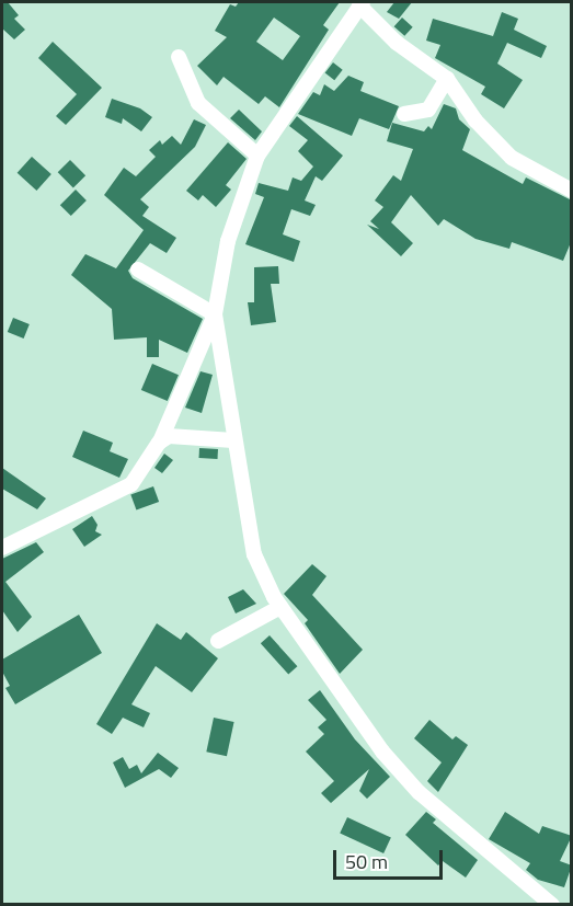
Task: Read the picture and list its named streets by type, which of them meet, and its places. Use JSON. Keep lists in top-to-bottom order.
{
  "scale_bar": "50 m"
}
